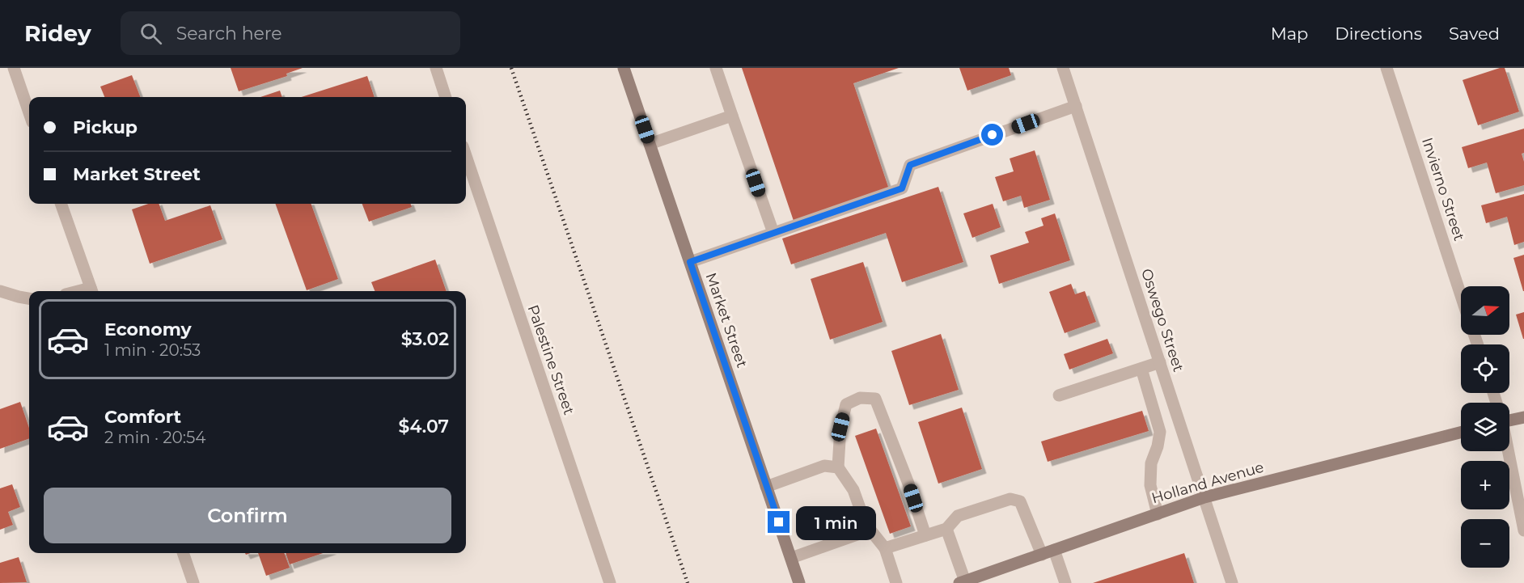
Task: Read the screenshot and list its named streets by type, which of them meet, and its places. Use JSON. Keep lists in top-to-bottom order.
{
  "streets": {
    "main road": ["Market Street", "Holland Avenue"],
    "street": ["Invierno Street", "Oswego Street", "Palestine Street"]
  },
  "crossings": [
    ["Oswego Street", "Holland Avenue"]
  ],
  "north": "right",
  "page": {
    "header": "Ridey",
    "search": "Search here",
    "nav": ["Map", "Directions", "Saved"],
    "banner": ["Pickup", "Market Street"],
    "map_buttons": ["+", "−"],
    "list": [
      {
        "name": "Economy",
        "note": "1 min · 20:53",
        "value": "$3.02"
      },
      {
        "name": "Comfort",
        "note": "2 min · 20:54",
        "value": "$4.07"
      }
    ],
    "buttons": "Confirm",
    "bubble": "1 min"
  }
}
